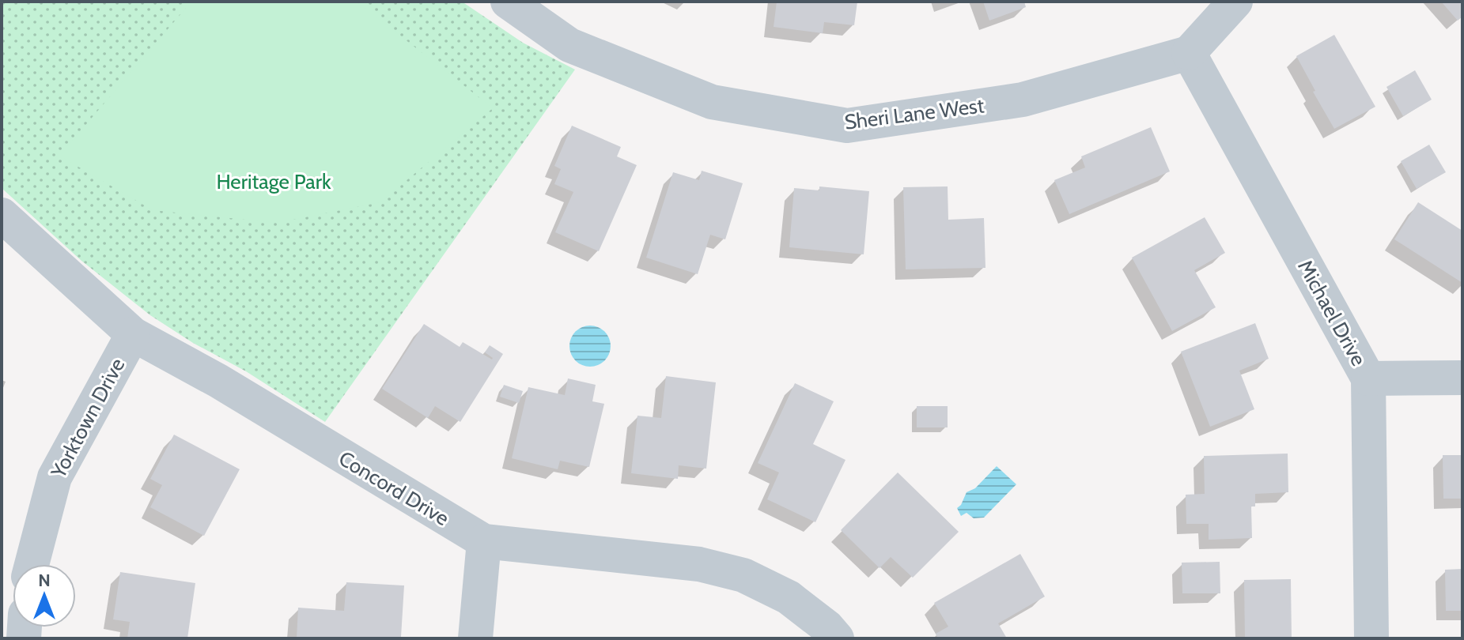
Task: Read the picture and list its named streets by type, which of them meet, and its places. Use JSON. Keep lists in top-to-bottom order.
{
  "streets": {
    "street": [
      "Sheri Lane West",
      "Michael Drive",
      "Yorktown Drive",
      "Concord Drive"
    ]
  },
  "crossings": [
    ["Sheri Lane West", "Michael Drive"],
    ["Yorktown Drive", "Concord Drive"]
  ],
  "parks": ["Heritage Park"],
  "north": "top"
}
